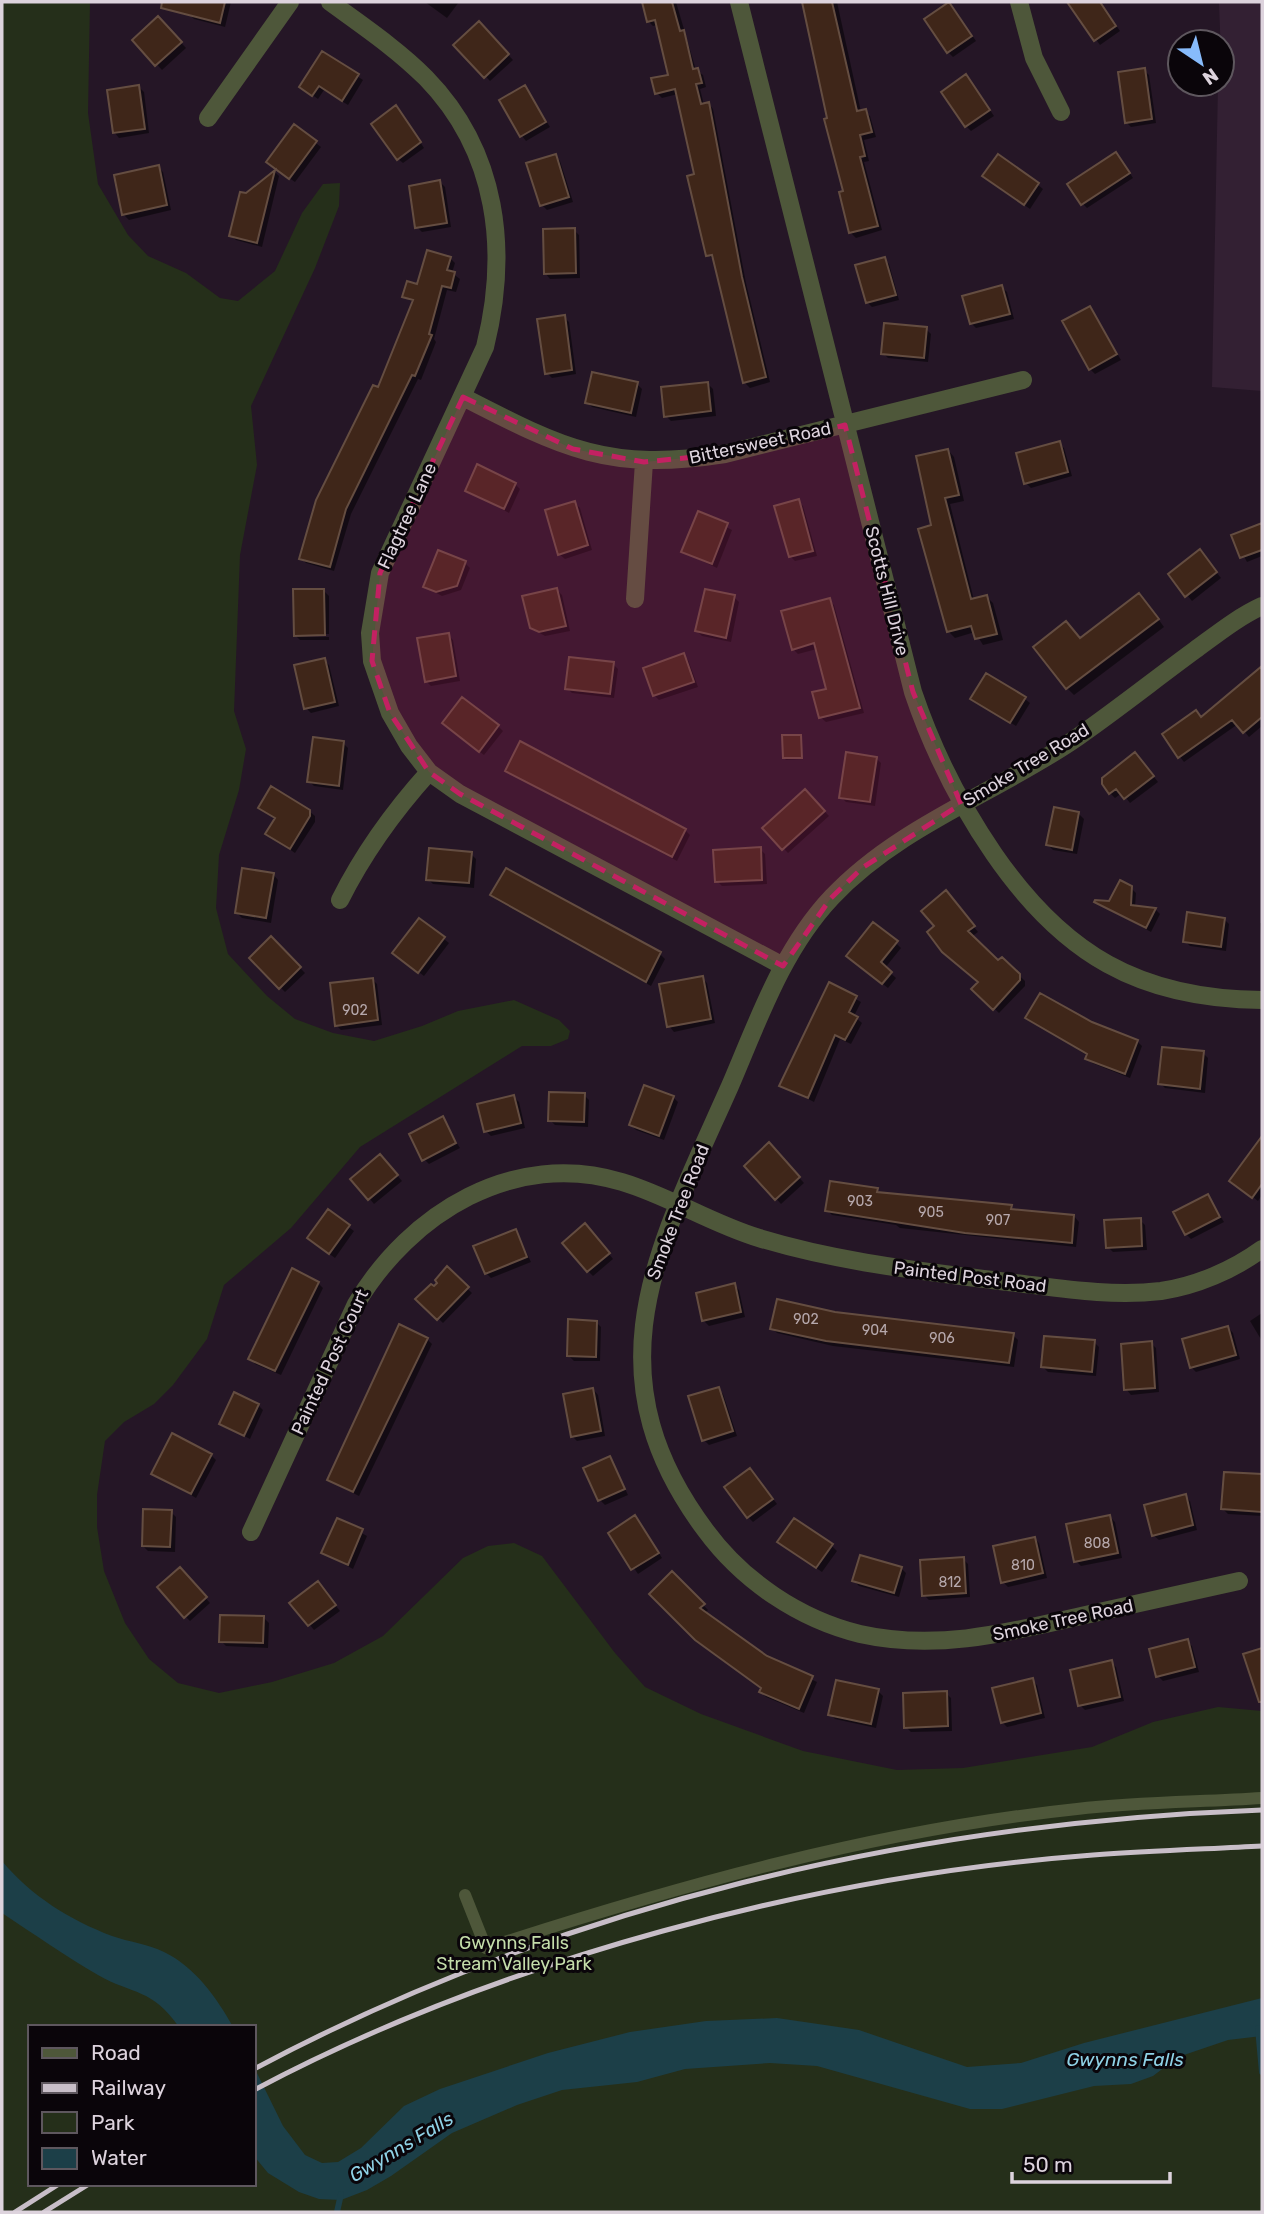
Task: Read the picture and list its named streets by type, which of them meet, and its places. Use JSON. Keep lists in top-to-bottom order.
{
  "streets": {
    "street": [
      "Bittersweet Road",
      "Flagtree Lane",
      "Scotts Hill Drive",
      "Smoke Tree Road",
      "Painted Post Road",
      "Painted Post Court"
    ]
  },
  "crossings": [
    ["Bittersweet Road", "Flagtree Lane"],
    ["Bittersweet Road", "Scotts Hill Drive"],
    ["Flagtree Lane", "Smoke Tree Road"],
    ["Scotts Hill Drive", "Smoke Tree Road"],
    ["Smoke Tree Road", "Painted Post Road"],
    ["Smoke Tree Road", "Painted Post Court"],
    ["Painted Post Road", "Painted Post Court"]
  ],
  "water": ["Gwynns Falls"],
  "parks": ["Gwynns Falls Stream Valley Park"],
  "house_numbers": [
    "902",
    "903",
    "905",
    "907",
    "902",
    "904",
    "906",
    "808",
    "810",
    "812"
  ],
  "legend": [
    "Road",
    "Railway",
    "Park",
    "Water"
  ],
  "scale_bar": "50 m",
  "north": "bottom right"
}
